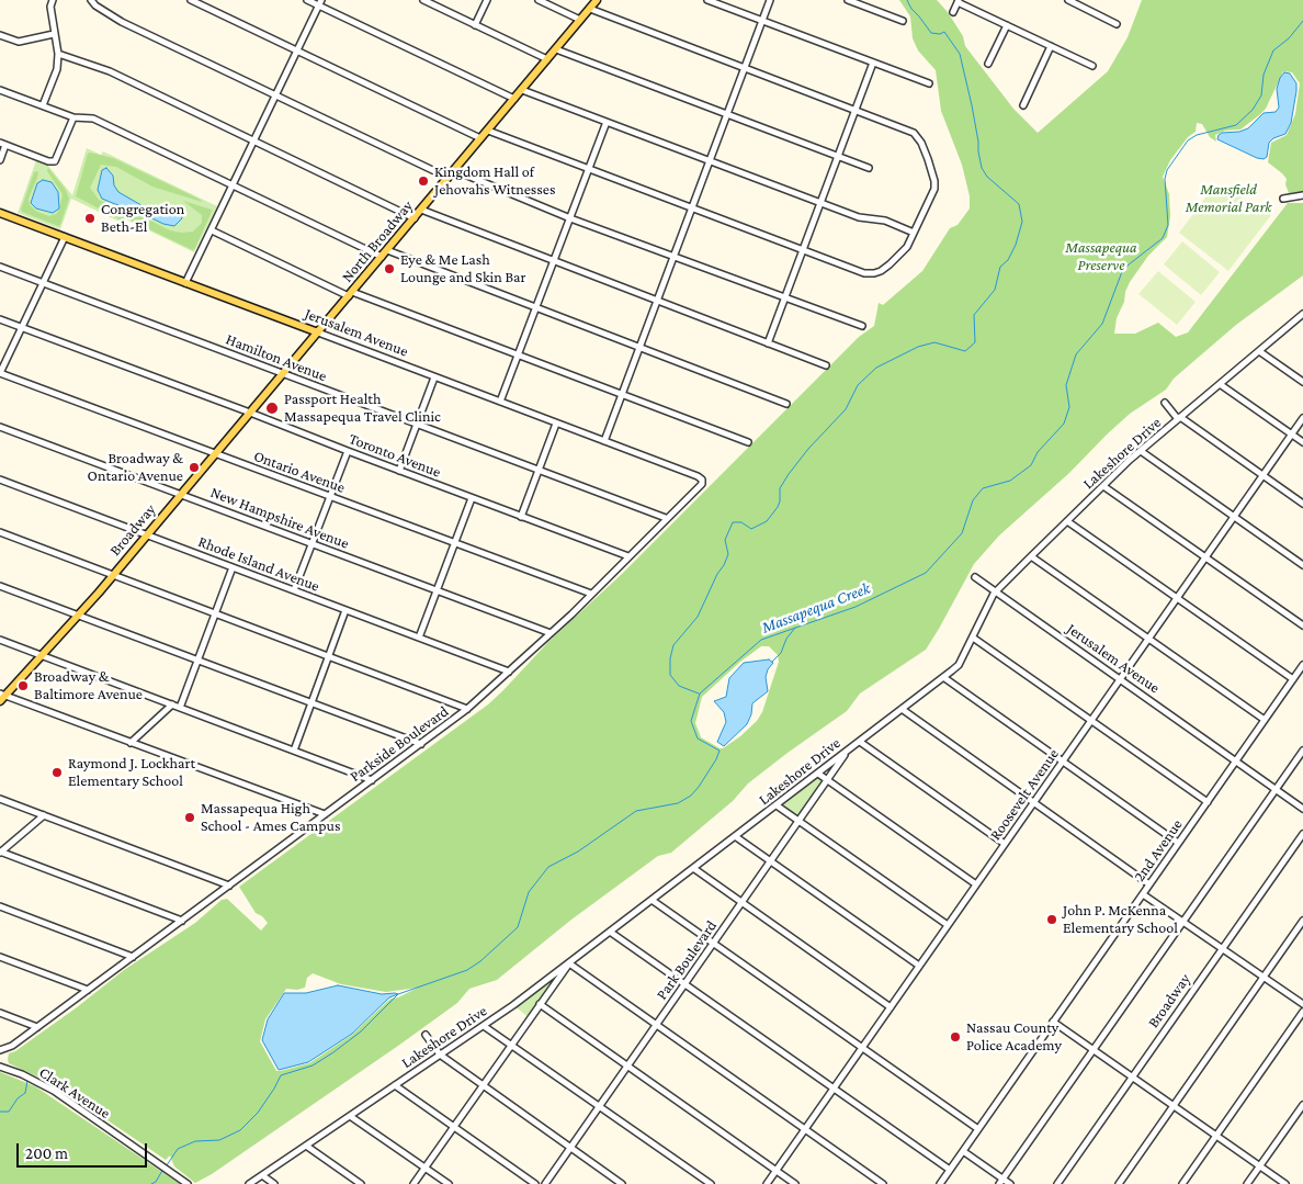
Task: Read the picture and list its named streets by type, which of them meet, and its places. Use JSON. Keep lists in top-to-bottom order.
{
  "streets": {
    "main road": ["North Broadway", "Jerusalem Avenue", "Broadway"],
    "street": [
      "Hamilton Avenue",
      "Lakeshore Drive",
      "Toronto Avenue",
      "Ontario Avenue",
      "New Hampshire Avenue",
      "Rhode Island Avenue",
      "Parkside Boulevard",
      "Roosevelt Avenue",
      "2nd Avenue",
      "Park Boulevard",
      "Clark Avenue"
    ]
  },
  "crossings": [
    ["North Broadway", "Jerusalem Avenue"],
    ["North Broadway", "Hamilton Avenue"],
    ["North Broadway", "Broadway"],
    ["Jerusalem Avenue", "Lakeshore Drive"],
    ["Jerusalem Avenue", "Parkside Boulevard"],
    ["Jerusalem Avenue", "Roosevelt Avenue"],
    ["Jerusalem Avenue", "2nd Avenue"],
    ["Hamilton Avenue", "Broadway"],
    ["Hamilton Avenue", "Parkside Boulevard"],
    ["Lakeshore Drive", "Park Boulevard"],
    ["Toronto Avenue", "Broadway"],
    ["Toronto Avenue", "Parkside Boulevard"],
    ["Ontario Avenue", "Broadway"],
    ["Ontario Avenue", "Parkside Boulevard"],
    ["New Hampshire Avenue", "Broadway"],
    ["New Hampshire Avenue", "Parkside Boulevard"],
    ["Broadway", "Rhode Island Avenue"],
    ["Rhode Island Avenue", "Parkside Boulevard"]
  ],
  "water": ["Massapequa Creek"],
  "parks": ["Mansfield Memorial Park", "Massapequa Preserve"],
  "places": [
    "Kingdom Hall of Jehovahs Witnesses",
    "Congregation Beth-El",
    "Eye & Me Lash Lounge and Skin Bar",
    "Passport Health Massapequa Travel Clinic",
    "Broadway & Ontario Avenue",
    "Broadway & Baltimore Avenue",
    "Raymond J. Lockhart Elementary School",
    "Massapequa High School - Ames Campus",
    "John P. McKenna Elementary School",
    "Nassau County Police Academy"
  ],
  "scale_bar": "200 m"
}
